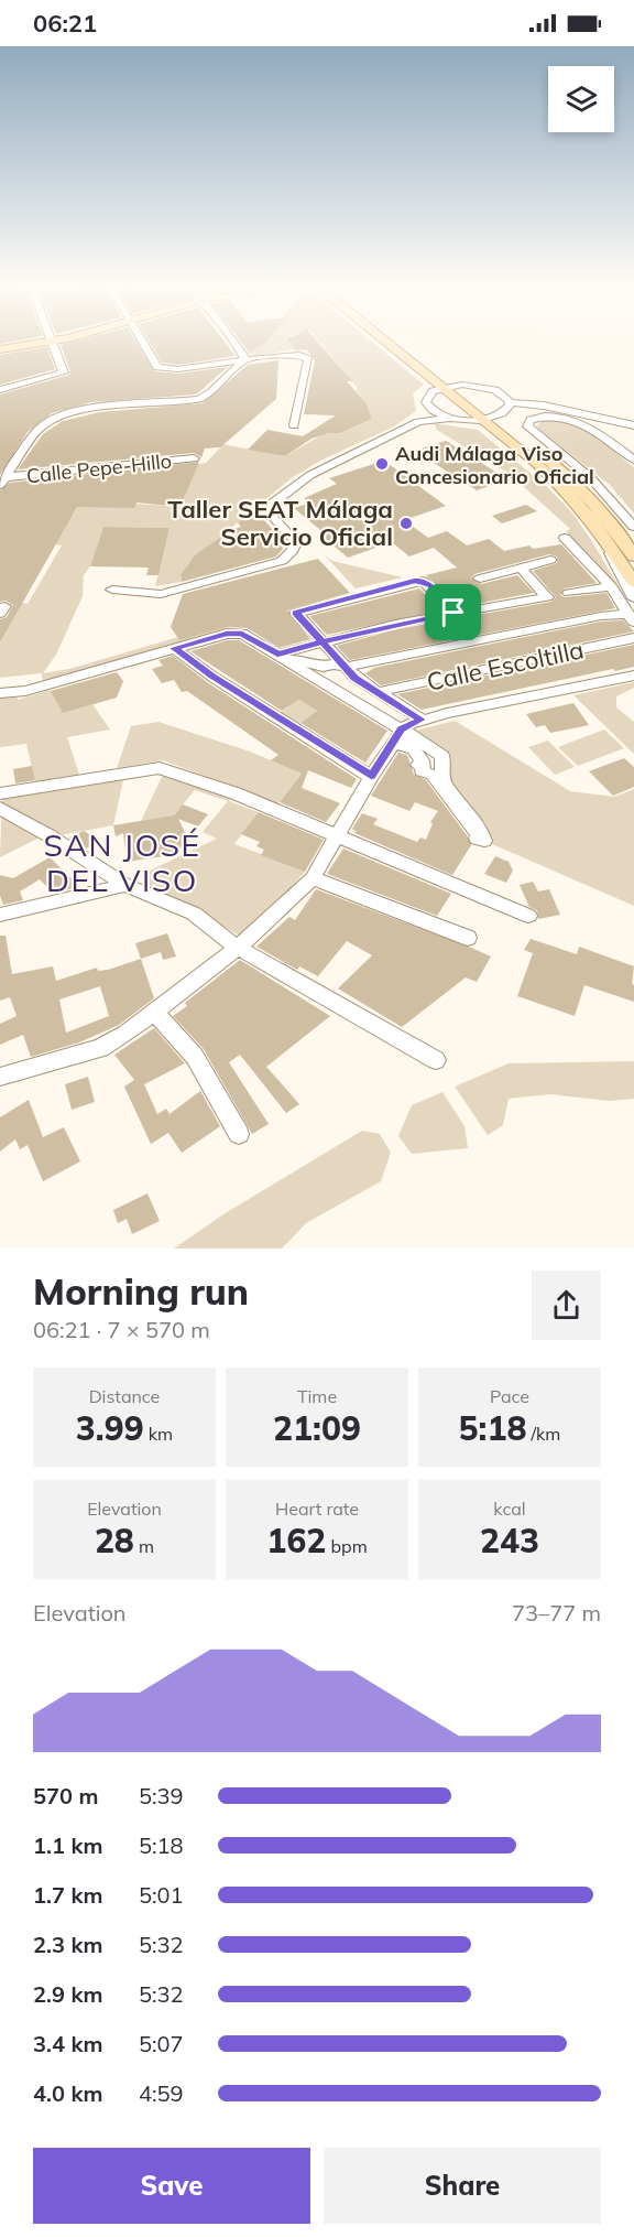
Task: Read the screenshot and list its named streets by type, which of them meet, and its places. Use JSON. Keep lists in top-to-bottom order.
{
  "streets": {
    "street": ["Calle Pepe-Hillo", "Calle Escoltilla"]
  },
  "districts": ["SAN JOSÉ DEL VISO"],
  "places": ["Audi Málaga Viso Concesionario Oficial", "Taller SEAT Málaga Servicio Oficial"],
  "page": {
    "status": "06:21",
    "heading": ["Morning run", "06:21 · 7 × 570 m"],
    "stats": [
      ["Distance", "3.99 km"],
      ["Time", "21:09"],
      ["Pace", "5:18 /km"],
      ["Elevation", "28 m"],
      ["Heart rate", "162 bpm"],
      ["kcal", "243"]
    ],
    "chart": ["Elevation", "73–77 m"],
    "list": [
      {
        "name": "570 m",
        "note": "5:39"
      },
      {
        "name": "1.1 km",
        "note": "5:18"
      },
      {
        "name": "1.7 km",
        "note": "5:01"
      },
      {
        "name": "2.3 km",
        "note": "5:32"
      },
      {
        "name": "2.9 km",
        "note": "5:32"
      },
      {
        "name": "3.4 km",
        "note": "5:07"
      },
      {
        "name": "4.0 km",
        "note": "4:59"
      }
    ],
    "buttons": ["Save", "Share"]
  }
}
